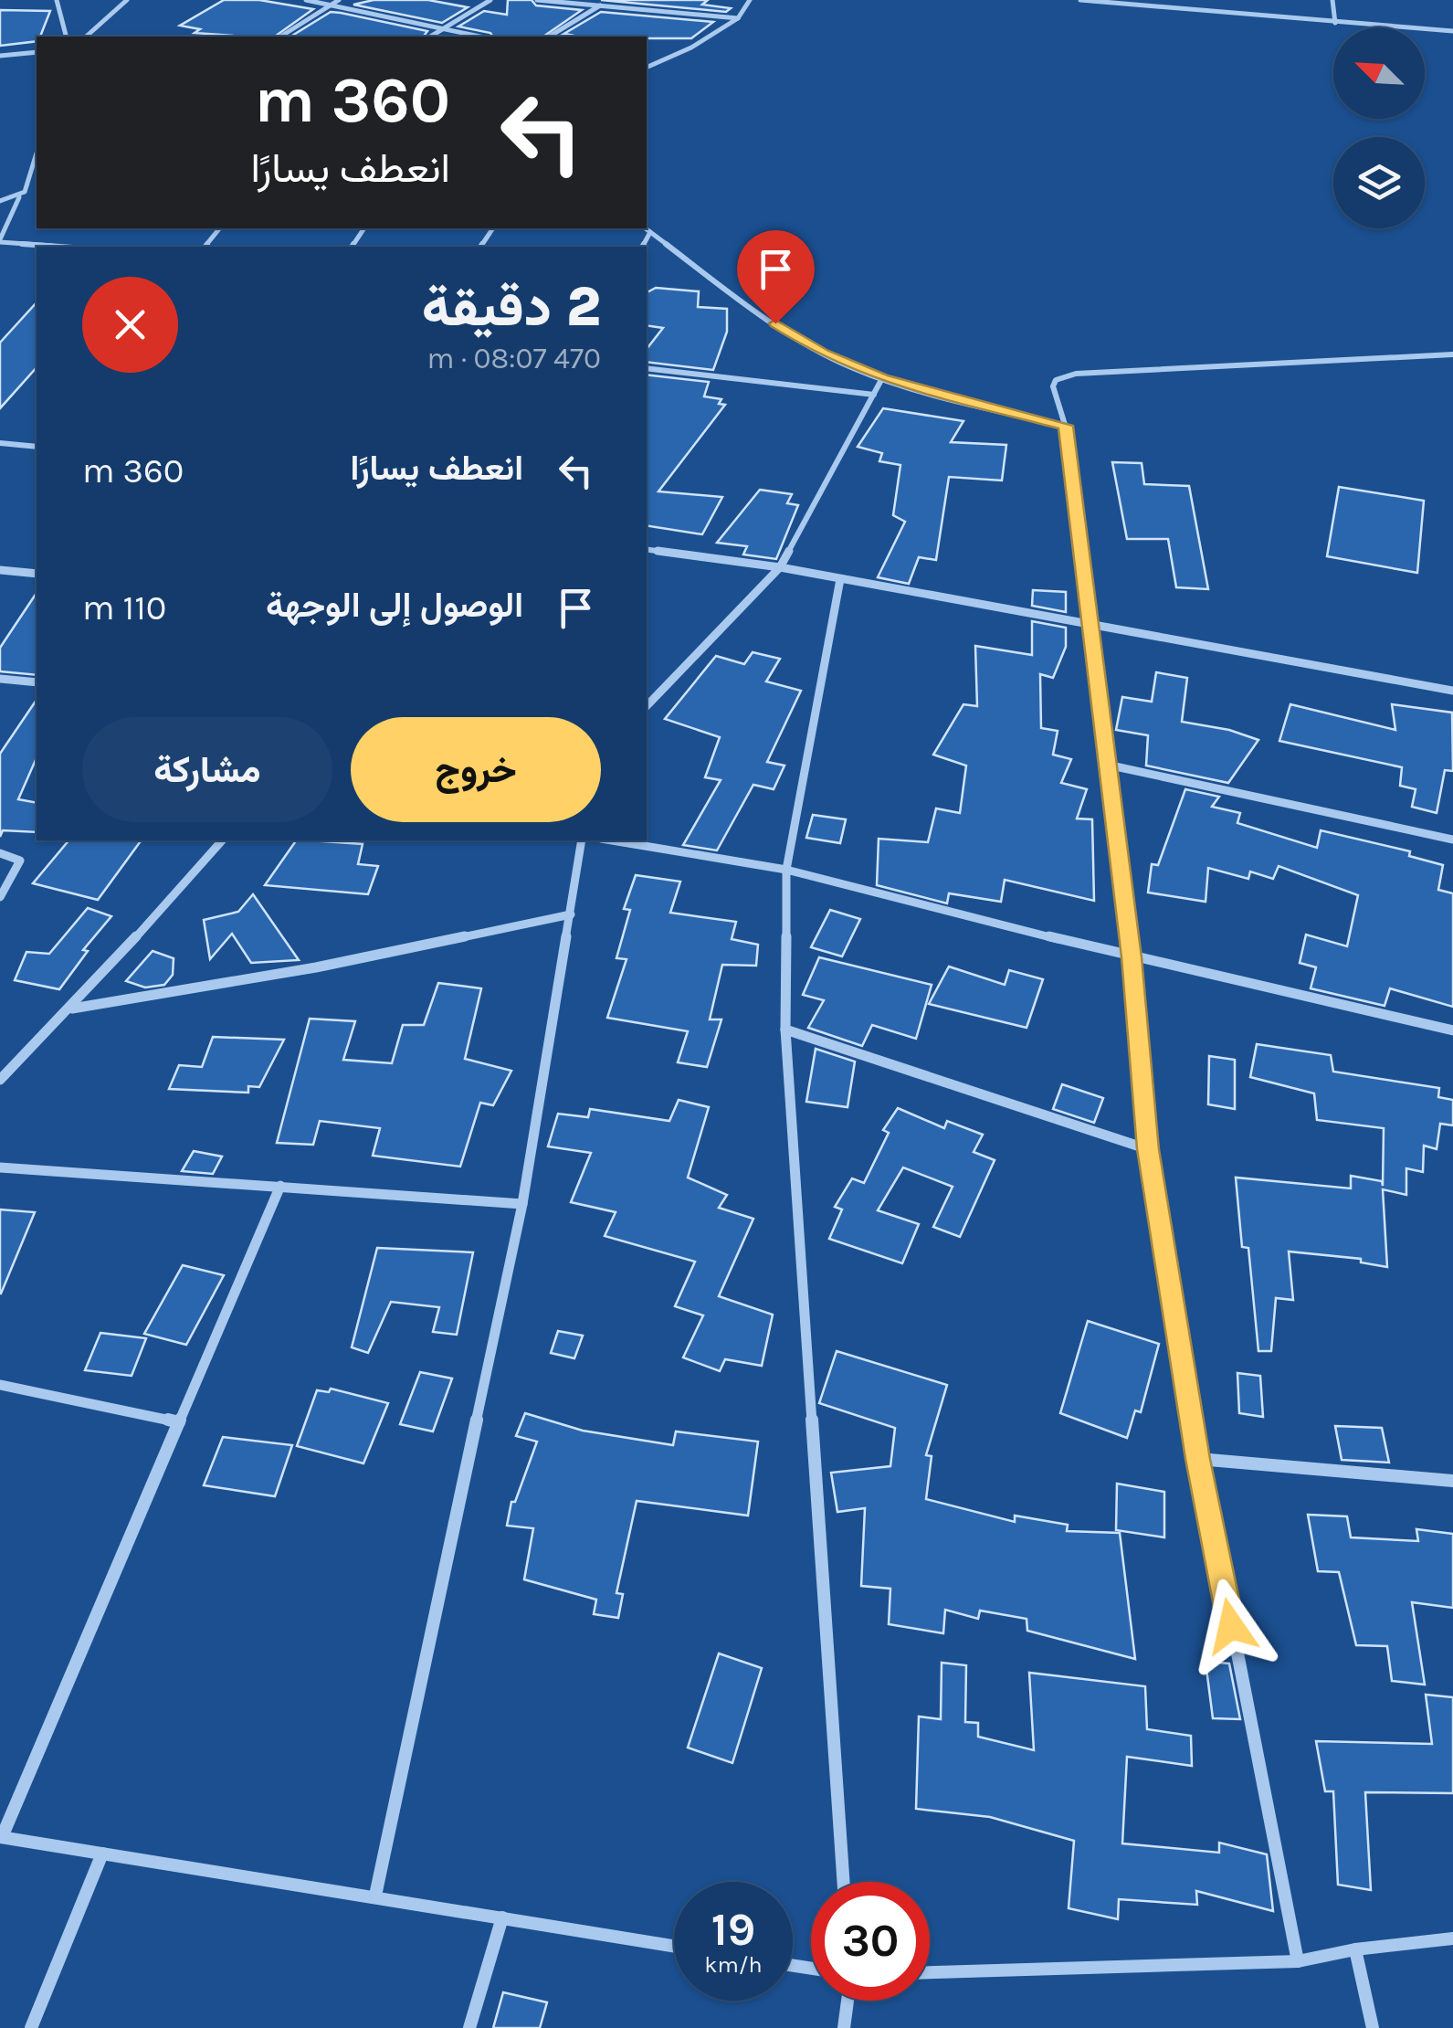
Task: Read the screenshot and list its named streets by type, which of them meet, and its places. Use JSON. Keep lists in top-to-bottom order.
{
  "north": "top left",
  "page": {
    "turn": ["360 m", "انعطف يسارًا"],
    "heading": ["2 دقيقة", "470 m · 08:07"],
    "list": [
      {
        "name": "انعطف يسارًا",
        "value": "360 m"
      },
      {
        "name": "الوصول إلى الوجهة",
        "value": "110 m"
      }
    ],
    "buttons": ["خروج", "مشاركة"],
    "speed": "19 km/h",
    "limit": "30"
  }
}
